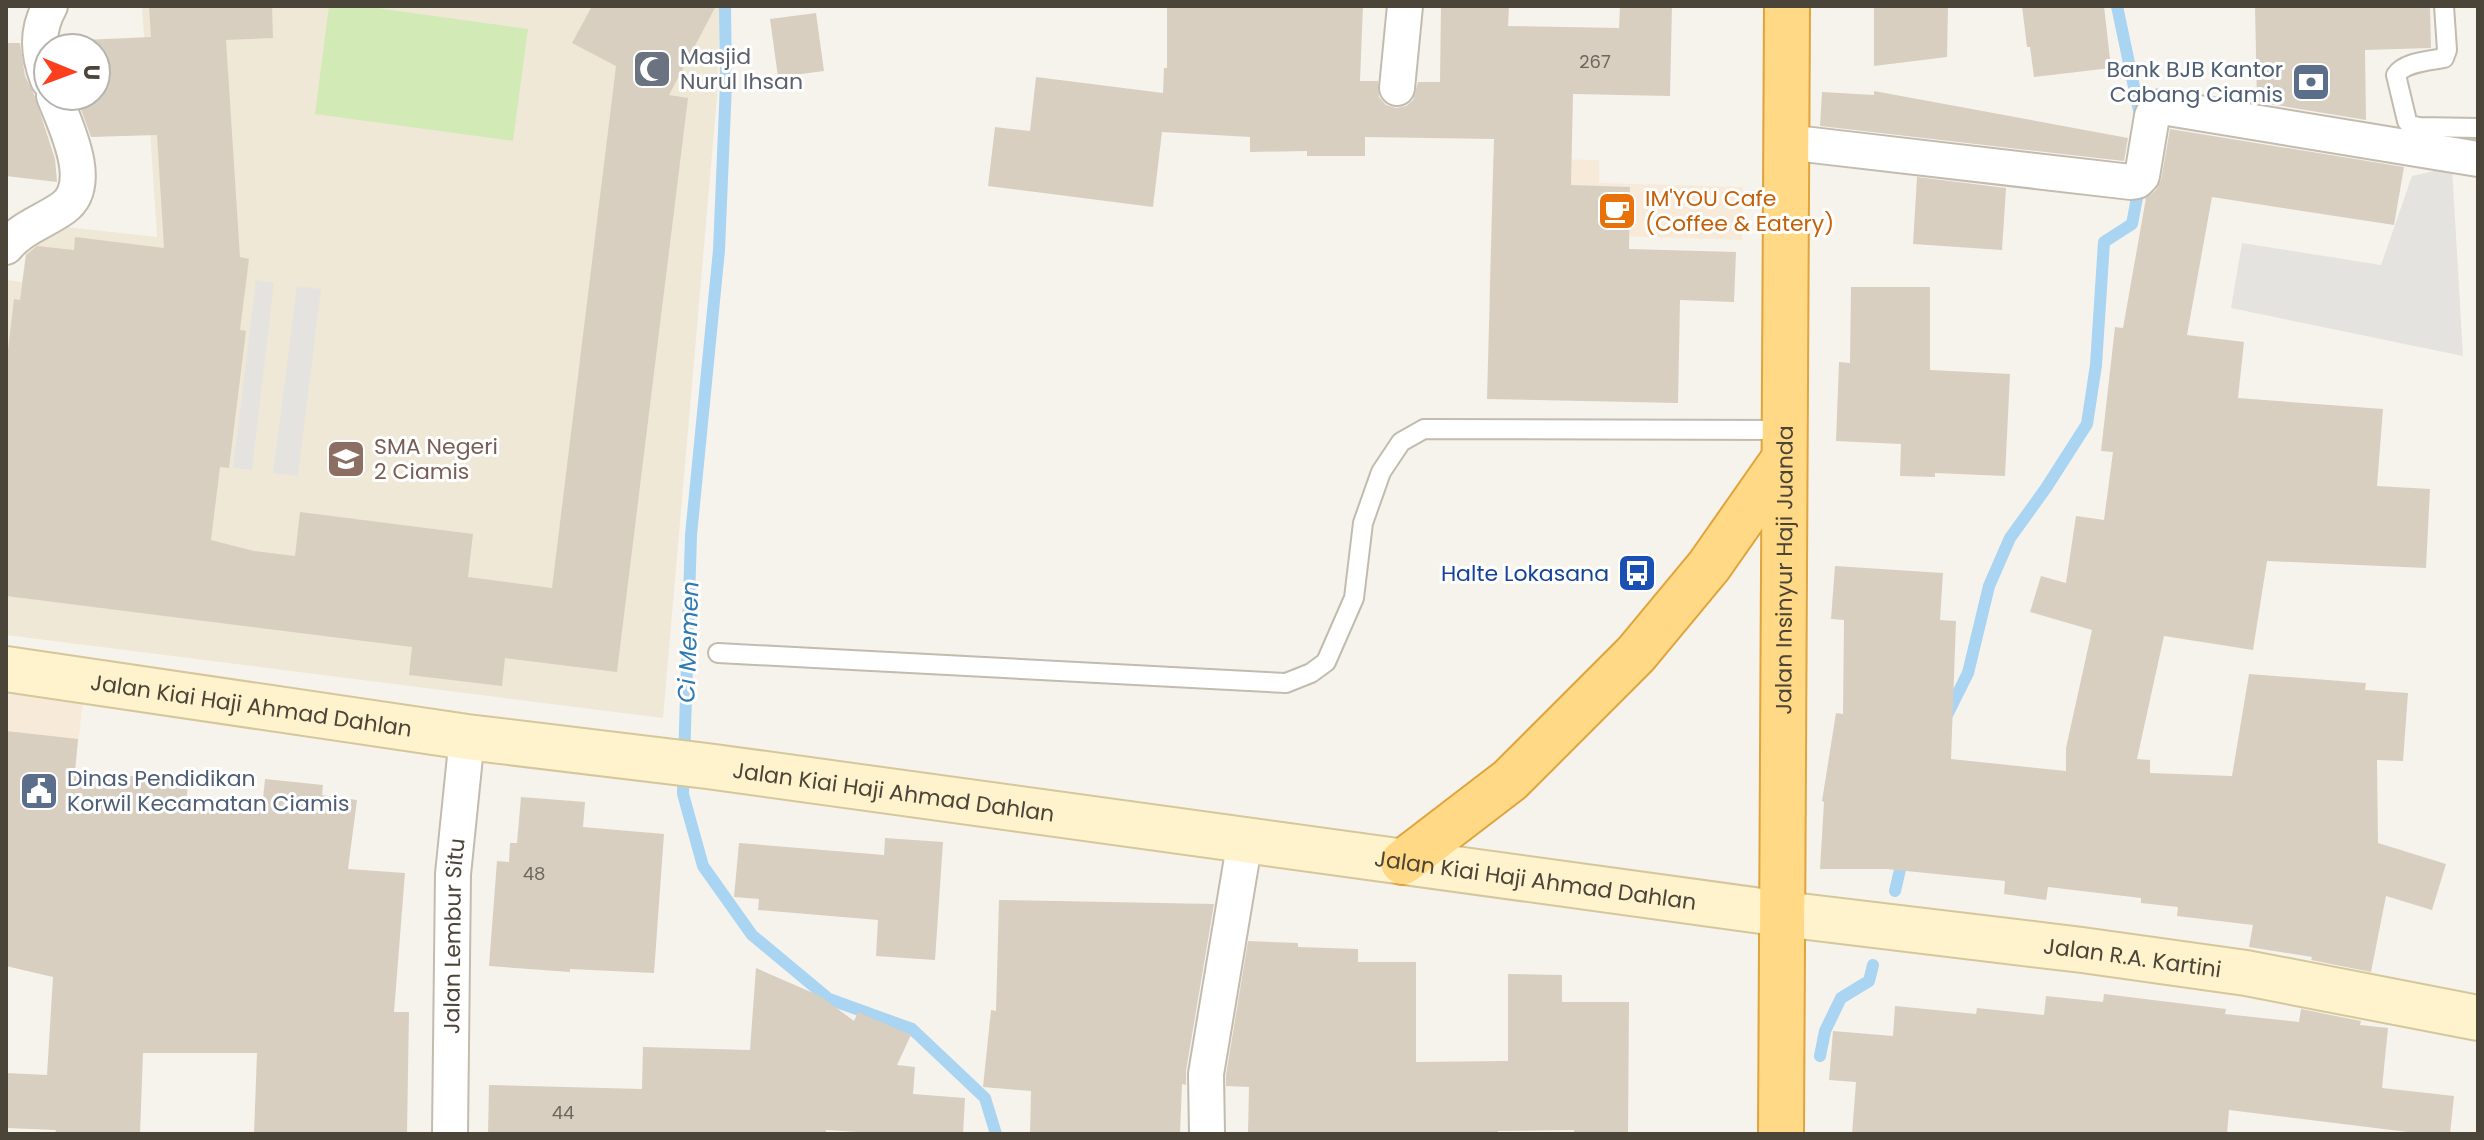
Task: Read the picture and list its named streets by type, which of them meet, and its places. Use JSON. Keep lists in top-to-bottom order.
{
  "streets": {
    "highway": ["Jalan Insinyur Haji Juanda"],
    "main road": ["Jalan Kiai Haji Ahmad Dahlan", "Jalan R.A. Kartini"],
    "street": ["Jalan Lembur Situ"]
  },
  "crossings": [
    ["Jalan Insinyur Haji Juanda", "Jalan Kiai Haji Ahmad Dahlan"],
    ["Jalan Insinyur Haji Juanda", "Jalan R.A. Kartini"],
    ["Jalan Kiai Haji Ahmad Dahlan", "Jalan Lembur Situ"],
    ["Jalan Kiai Haji Ahmad Dahlan", "Jalan R.A. Kartini"]
  ],
  "water": ["Ci Memen"],
  "places": {
    "mosque": ["Masjid Nurul Ihsan"],
    "bank": ["Bank BJB Kantor Cabang Ciamis"],
    "cafe": ["IM'YOU Cafe (Coffee & Eatery)"],
    "school or university": ["SMA Negeri 2 Ciamis"],
    "bus stop": ["Halte Lokasana"],
    "public building": ["Dinas Pendidikan Korwil Kecamatan Ciamis"]
  },
  "house_numbers": ["267", "48", "44"],
  "north": "right"
}
